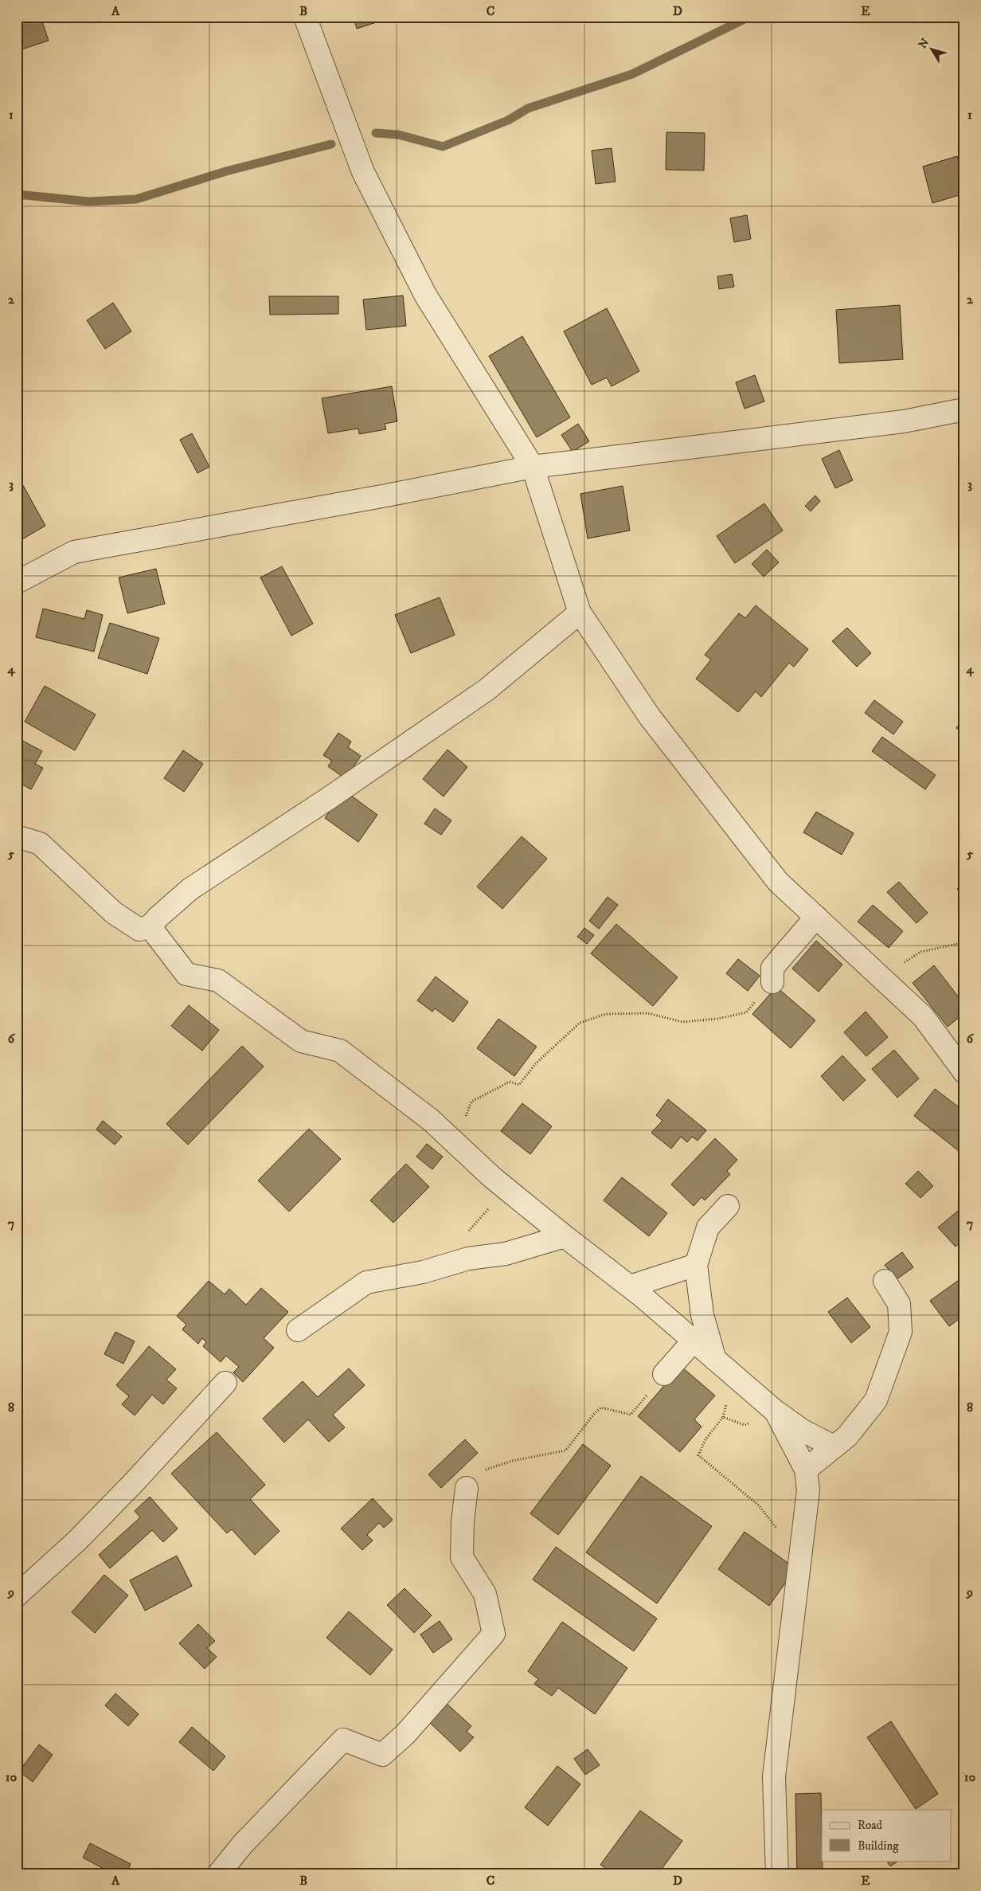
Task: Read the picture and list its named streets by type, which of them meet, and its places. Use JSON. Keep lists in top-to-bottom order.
{
  "legend": ["Road", "Building"],
  "north": "top left",
  "grid": {
    "columns": [
      "A",
      "B",
      "C",
      "D",
      "E"
    ],
    "rows": [
      "1",
      "2",
      "3",
      "4",
      "5",
      "6",
      "7",
      "8",
      "9",
      "10"
    ]
  }
}
